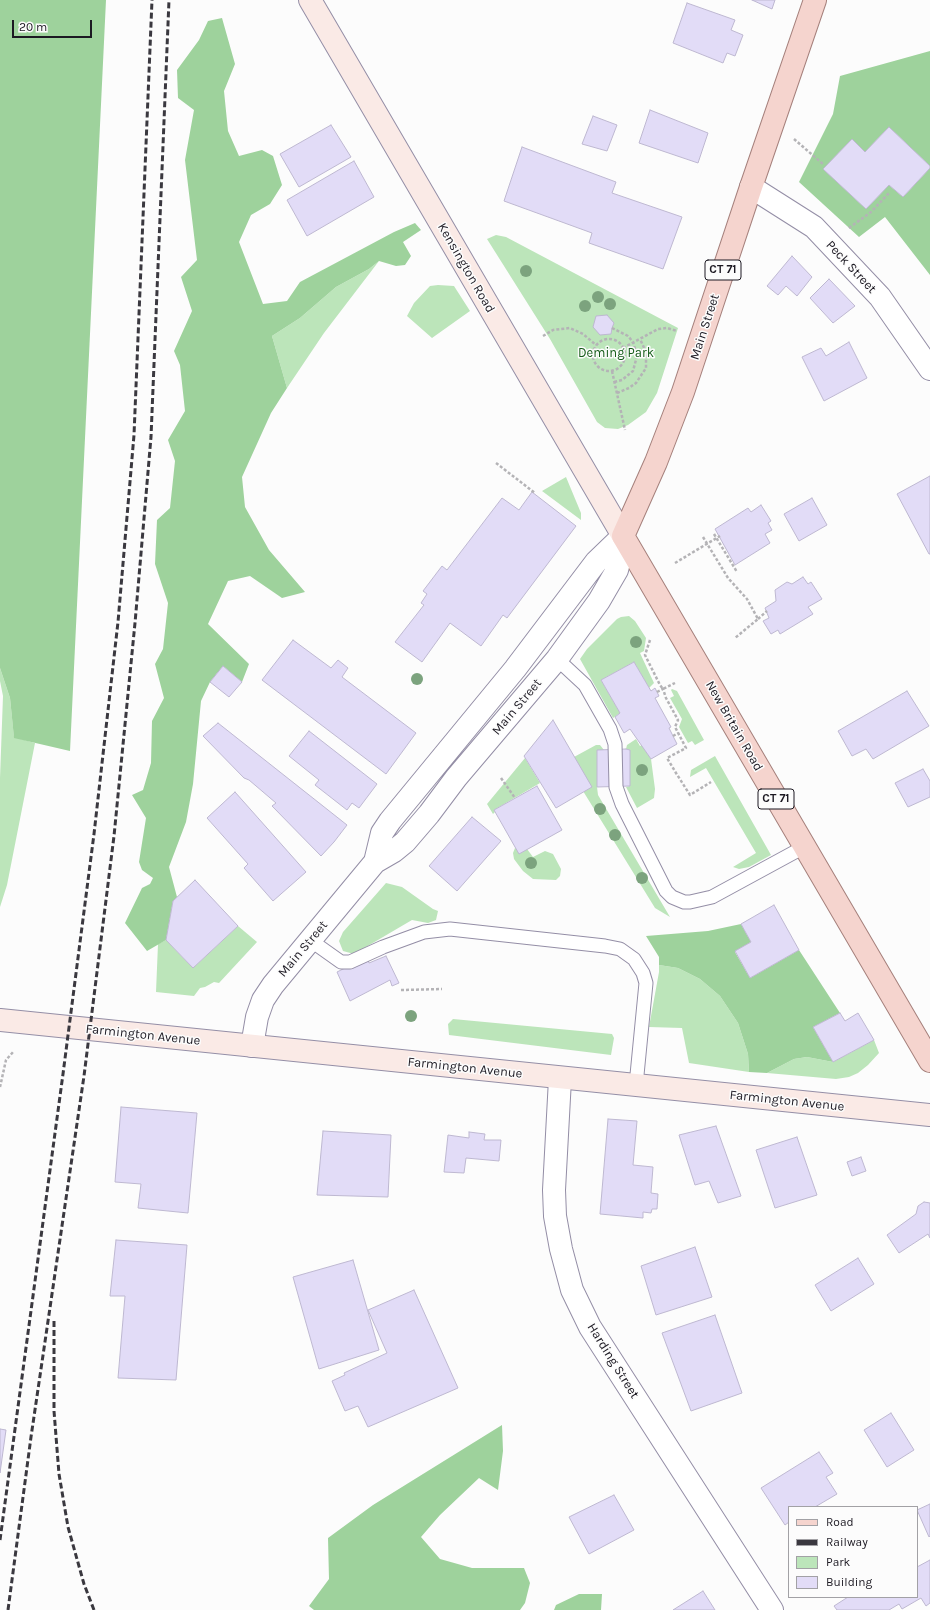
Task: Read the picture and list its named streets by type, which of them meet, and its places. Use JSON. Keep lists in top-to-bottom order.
{
  "streets": {
    "main road": [
      "Kensington Road",
      "CT 71",
      "Main Street",
      "New Britain Road",
      "Farmington Avenue"
    ],
    "street": ["Peck Street", "Harding Street"]
  },
  "crossings": [
    ["Peck Street", "Main Street"],
    ["Kensington Road", "Main Street"],
    ["Kensington Road", "New Britain Road"],
    ["Main Street", "New Britain Road"],
    ["Main Street", "Farmington Avenue"],
    ["Farmington Avenue", "Harding Street"]
  ],
  "parks": ["Deming Park"],
  "legend": [
    "Road",
    "Railway",
    "Park",
    "Building"
  ],
  "scale_bar": "20 m"
}
